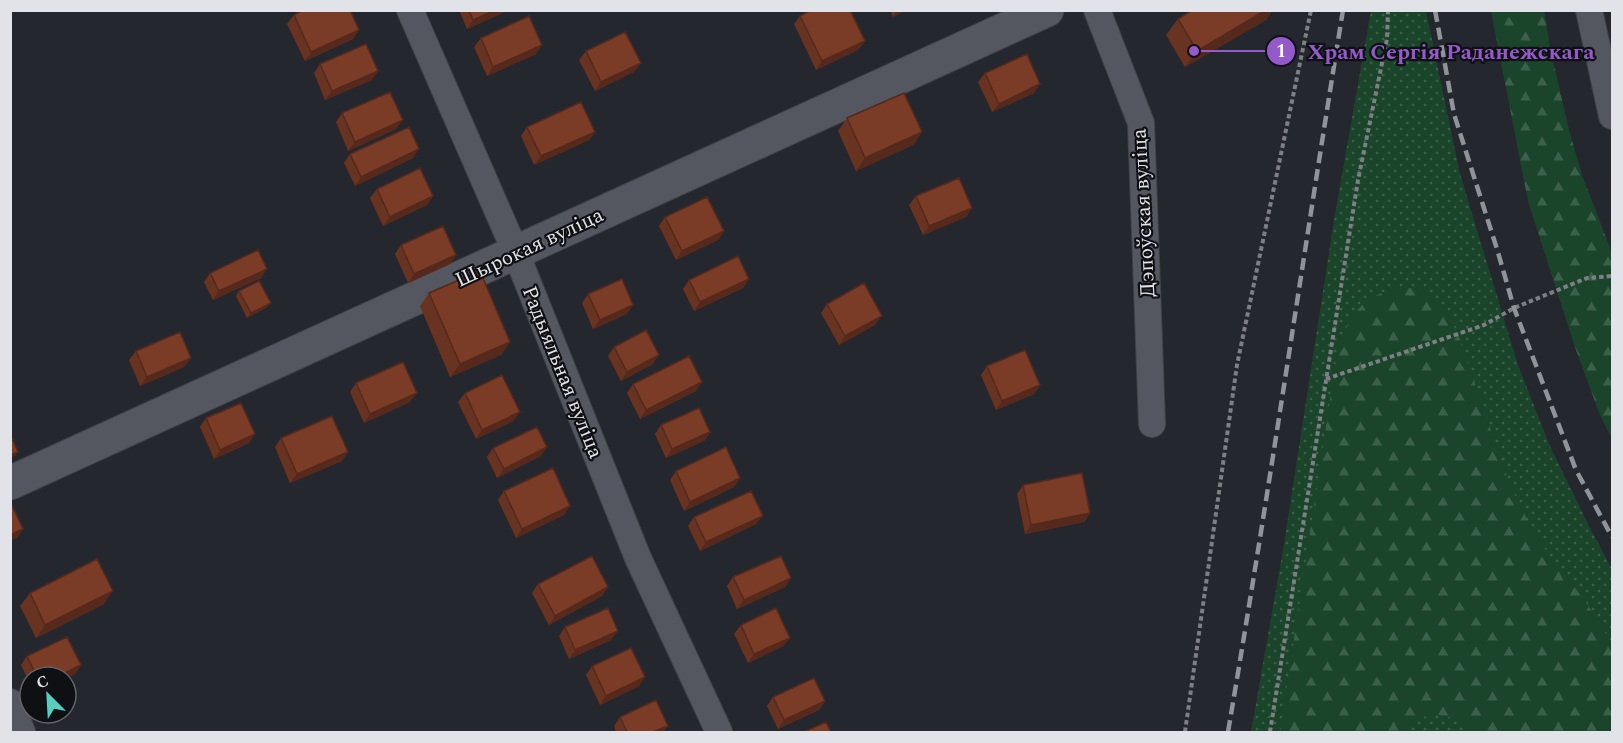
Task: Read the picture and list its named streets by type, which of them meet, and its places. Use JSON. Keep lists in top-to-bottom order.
{
  "streets": {
    "street": ["Дэпоўская вуліца", "Шырокая вуліца", "Радыяльная вуліца"]
  },
  "crossings": [
    ["Шырокая вуліца", "Радыяльная вуліца"]
  ],
  "places": ["Храм Сергія Раданежскага"],
  "north": "top left"
}
